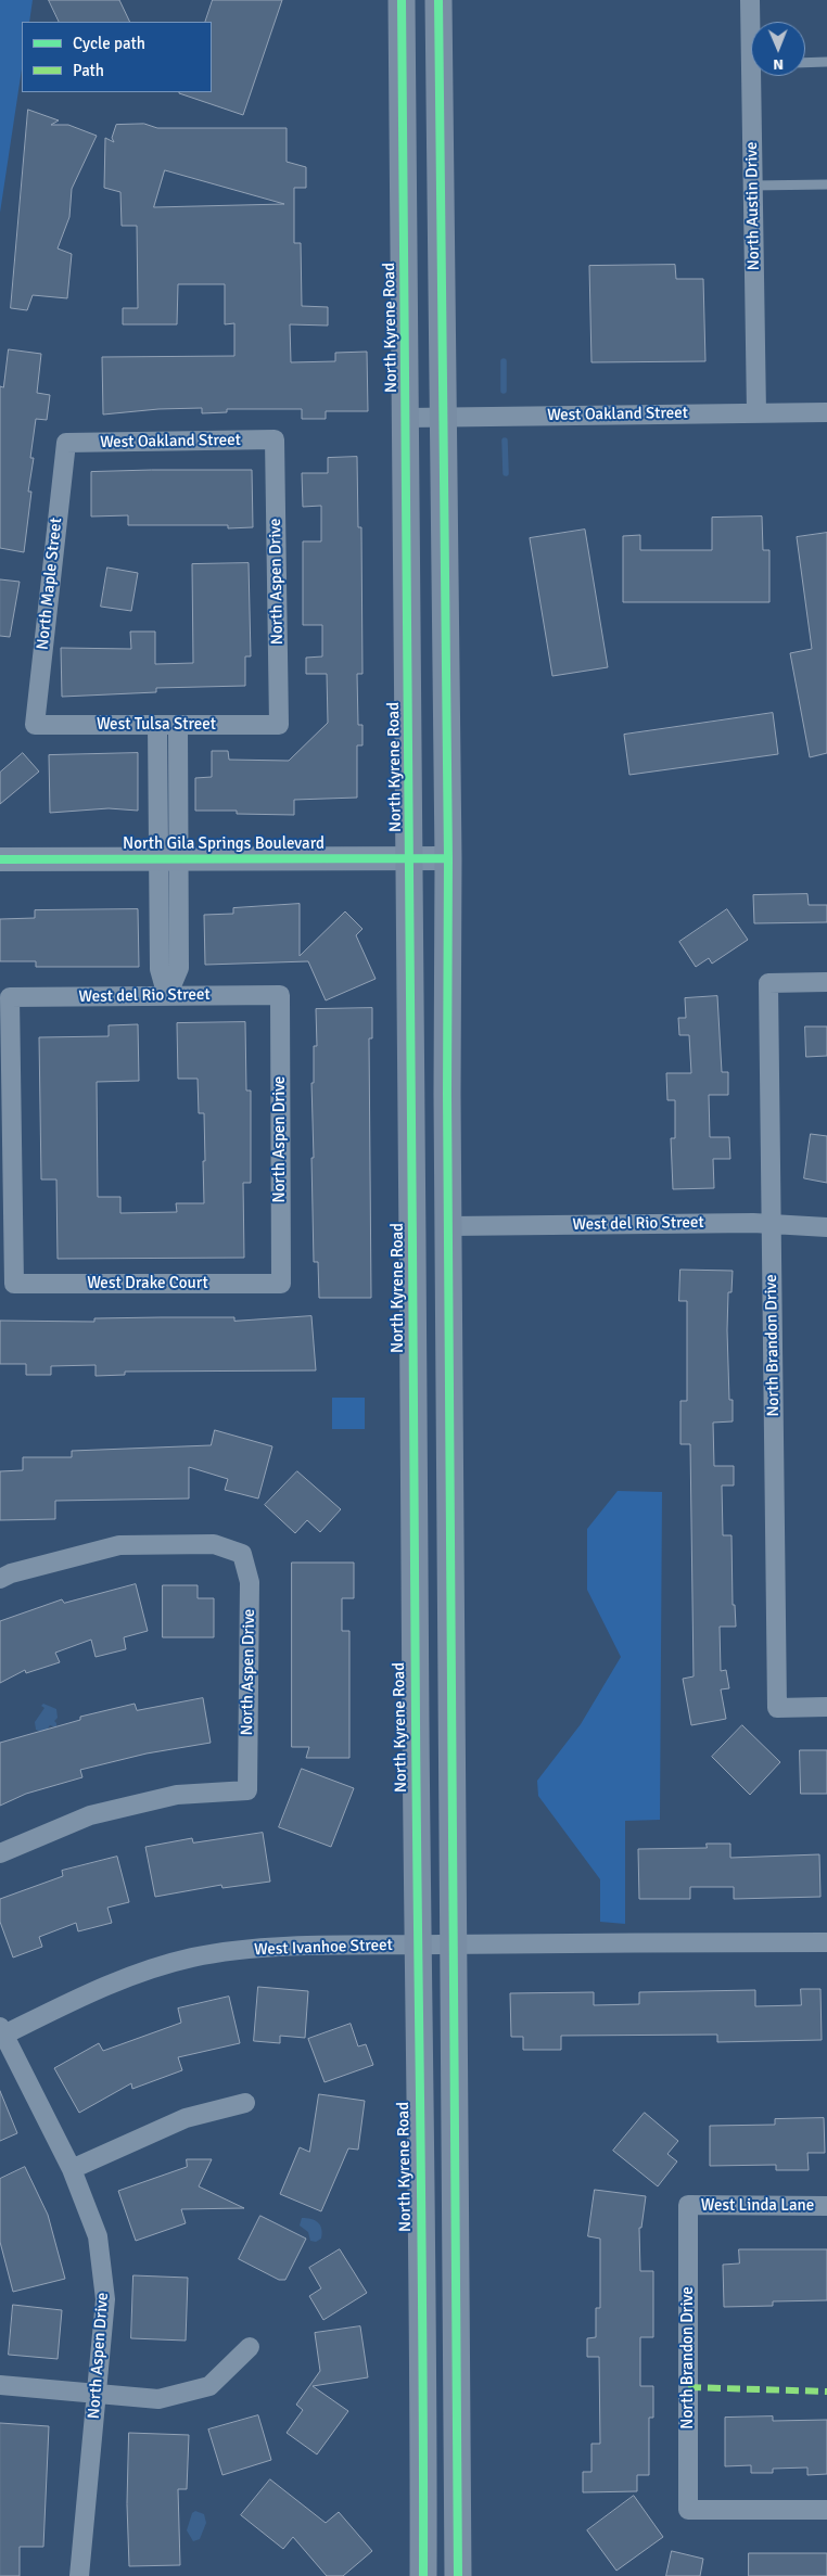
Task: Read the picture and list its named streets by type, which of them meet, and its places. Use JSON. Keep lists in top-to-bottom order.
{
  "streets": {
    "main road": ["North Kyrene Road"],
    "street": [
      "North Austin Drive",
      "West Oakland Street",
      "North Aspen Drive",
      "North Maple Street",
      "West Tulsa Street",
      "North Gila Springs Boulevard",
      "West del Rio Street",
      "West Drake Court",
      "North Brandon Drive",
      "West Ivanhoe Street",
      "West Linda Lane"
    ]
  },
  "crossings": [
    ["North Austin Drive", "West Oakland Street"],
    ["North Kyrene Road", "West Oakland Street"],
    ["North Kyrene Road", "North Gila Springs Boulevard"],
    ["North Kyrene Road", "West Ivanhoe Street"],
    ["West Oakland Street", "North Aspen Drive"],
    ["West Oakland Street", "North Maple Street"],
    ["North Aspen Drive", "West Tulsa Street"],
    ["North Aspen Drive", "West del Rio Street"],
    ["North Aspen Drive", "West Drake Court"],
    ["North Aspen Drive", "West Ivanhoe Street"],
    ["North Maple Street", "West Tulsa Street"],
    ["West del Rio Street", "West Drake Court"],
    ["West del Rio Street", "North Brandon Drive"],
    ["North Brandon Drive", "West Linda Lane"]
  ],
  "legend": ["Cycle path", "Path"],
  "north": "bottom"
}
